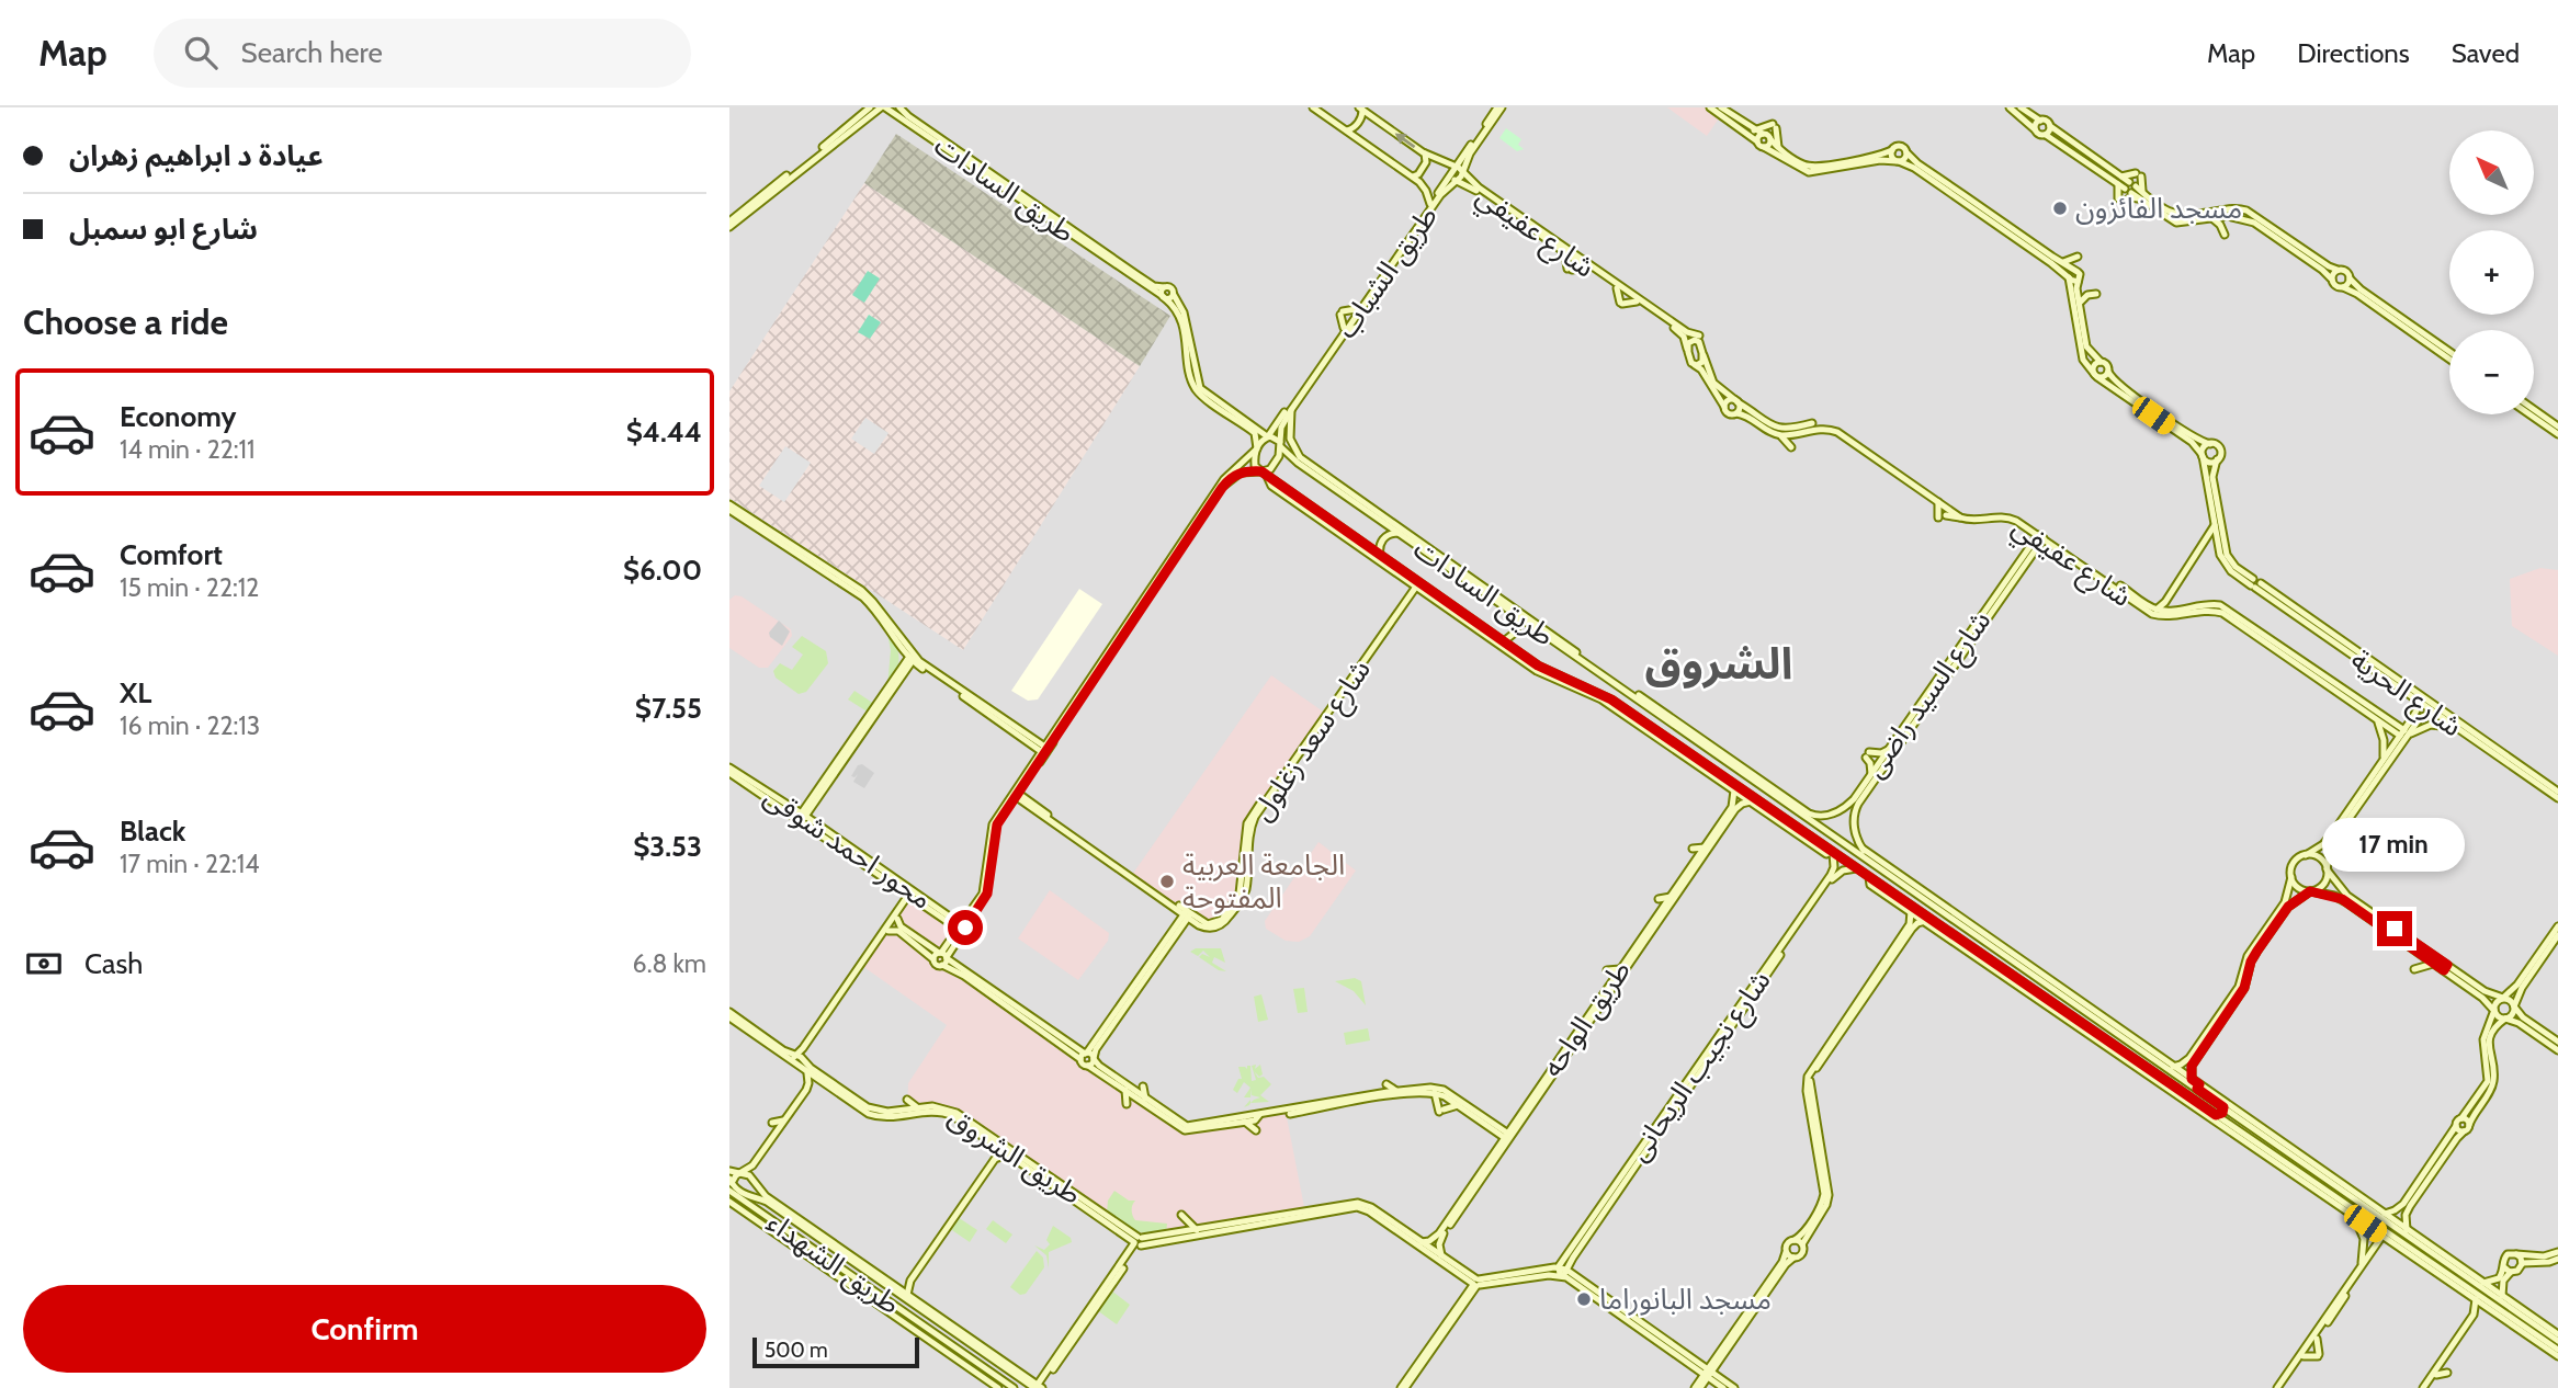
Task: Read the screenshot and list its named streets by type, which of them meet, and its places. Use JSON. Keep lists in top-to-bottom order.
{
  "streets": {
    "street": [
      "طريق السادات",
      "شارع عفيفي",
      "طريق الشباب",
      "شارع الحرية",
      "شارع السيد راضى",
      "شارع سعد زغلول",
      "محور احمد شوقى",
      "طريق الواحه",
      "شارع نجيب الريحانى",
      "طريق الشروق",
      "طريق الشهداء"
    ]
  },
  "crossings": [
    ["طريق السادات", "طريق الشباب"],
    ["طريق السادات", "شارع السيد راضى"],
    ["طريق السادات", "طريق الواحه"],
    ["طريق السادات", "شارع نجيب الريحانى"],
    ["شارع عفيفي", "طريق الشباب"],
    ["شارع عفيفي", "شارع السيد راضى"]
  ],
  "districts": ["الشروق"],
  "places": ["مسجد الفائزون", "الجامعة العربية المفتوحة", "مسجد البانوراما"],
  "scale_bar": "500 m",
  "north": "top left",
  "page": {
    "header": "Map",
    "search": "Search here",
    "nav": ["Map", "Directions", "Saved"],
    "banner": ["عيادة د ابراهيم زهران", "شارع ابو سمبل"],
    "map_buttons": ["+", "−"],
    "heading": "Choose a ride",
    "list": [
      {
        "name": "Economy",
        "note": "14 min · 22:11",
        "value": "$4.44"
      },
      {
        "name": "Comfort",
        "note": "15 min · 22:12",
        "value": "$6.00"
      },
      {
        "name": "XL",
        "note": "16 min · 22:13",
        "value": "$7.55"
      },
      {
        "name": "Black",
        "note": "17 min · 22:14",
        "value": "$3.53"
      }
    ],
    "bubble": "17 min",
    "pay": ["Cash", "6.8 km"],
    "buttons": "Confirm",
    "scale": "500 m"
  }
}
